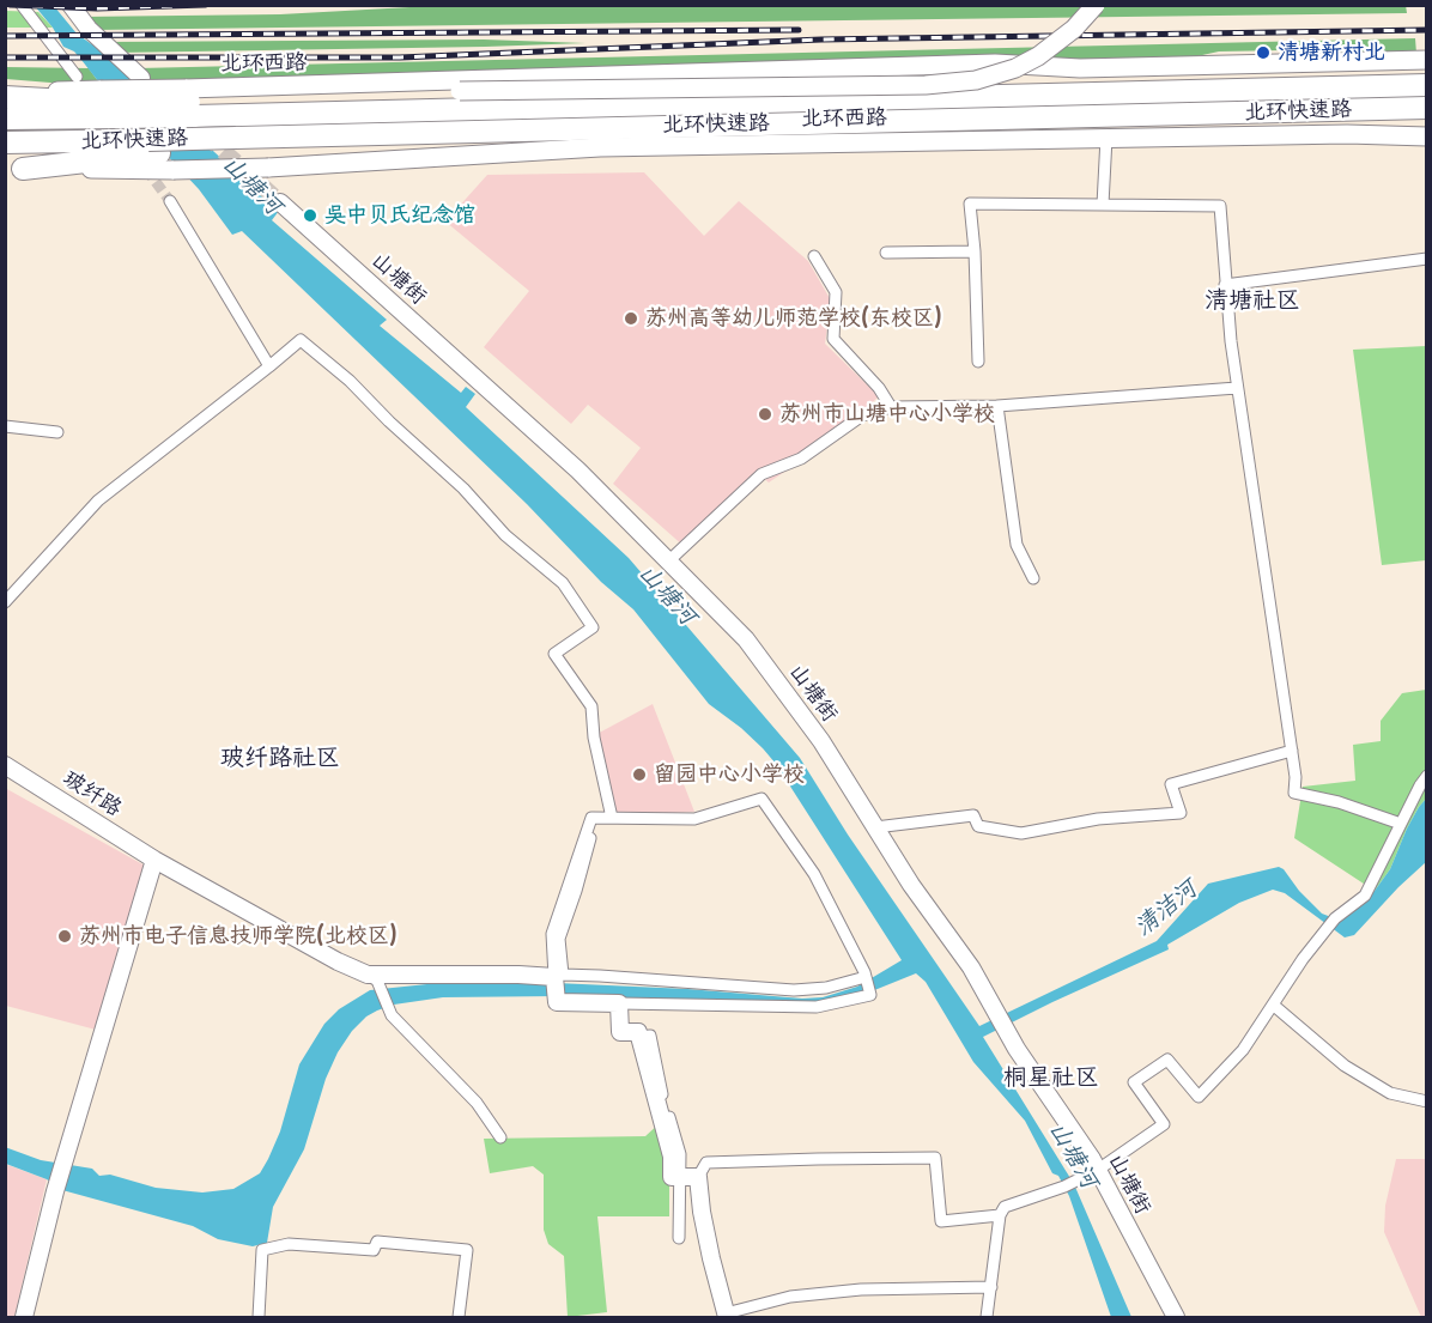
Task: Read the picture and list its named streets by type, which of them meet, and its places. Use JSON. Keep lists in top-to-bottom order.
{
  "streets": {
    "highway": ["北环快速路"],
    "main road": ["北环西路"],
    "street": ["山塘街", "玻纤路"]
  },
  "crossings": [
    ["北环西路", "北环快速路"]
  ],
  "districts": ["清塘社区", "玻纤路社区", "桐星社区"],
  "water": ["山塘河", "清洁河"],
  "places": [
    "清塘新村北",
    "吴中贝氏纪念馆",
    "苏州高等幼儿师范学校(东校区)",
    "苏州市山塘中心小学校",
    "留园中心小学校",
    "苏州市电子信息技师学院(北校区)"
  ]
}
